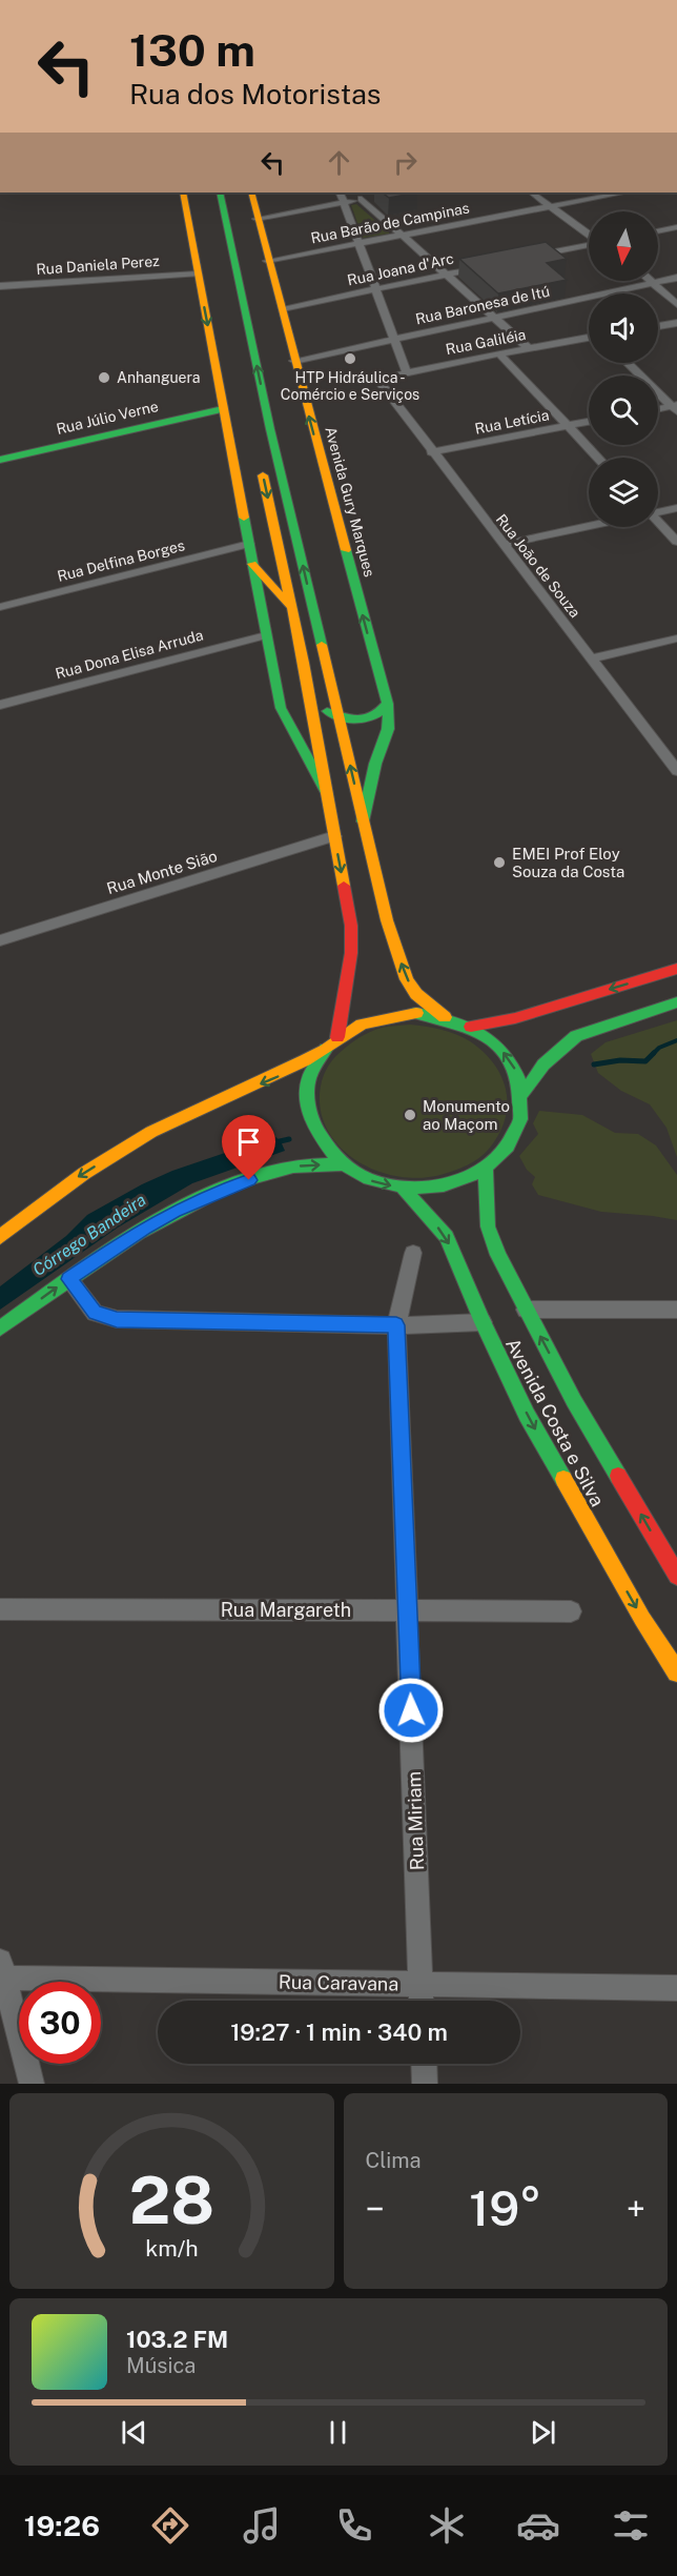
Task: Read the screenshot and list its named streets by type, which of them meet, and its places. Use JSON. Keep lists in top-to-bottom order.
{
  "streets": {
    "main road": ["Rua Júlio Verne", "Avenida Gury Marques", "Avenida Costa e Silva"],
    "street": [
      "Rua Barão de Campinas",
      "Rua Daniela Perez",
      "Rua Joana d'Arc",
      "Rua Baronesa de Itú",
      "Rua Galiléia",
      "Rua Letícia",
      "Rua Delfina Borges",
      "Rua João de Souza",
      "Rua Dona Elisa Arruda",
      "Rua Monte Sião",
      "Rua Margareth",
      "Rua Miriam",
      "Rua Caravana"
    ]
  },
  "crossings": [
    ["Rua Barão de Campinas", "Avenida Gury Marques"],
    ["Rua Joana d'Arc", "Avenida Gury Marques"],
    ["Rua Baronesa de Itú", "Avenida Gury Marques"],
    ["Rua Galiléia", "Rua João de Souza"],
    ["Rua Letícia", "Rua João de Souza"],
    ["Avenida Gury Marques", "Avenida Costa e Silva"],
    ["Rua Margareth", "Rua Miriam"],
    ["Rua Miriam", "Rua Caravana"]
  ],
  "water": ["Córrego Bandeira"],
  "places": [
    "HTP Hidráulica - Comércio e Serviços",
    "Anhanguera",
    "EMEI Prof Eloy Souza da Costa",
    "Monumento ao Maçom"
  ],
  "north": "bottom",
  "page": {
    "turn": ["130 m", "Rua dos Motoristas"],
    "limit": "30",
    "trip": "19:27 · 1 min · 340 m",
    "tile": "Clima",
    "heat": ["−", "19°", "+"],
    "song": ["103.2 FM", "Música"],
    "tabs": "19:26",
    "gauge": ["28", "km/h"]
  }
}
